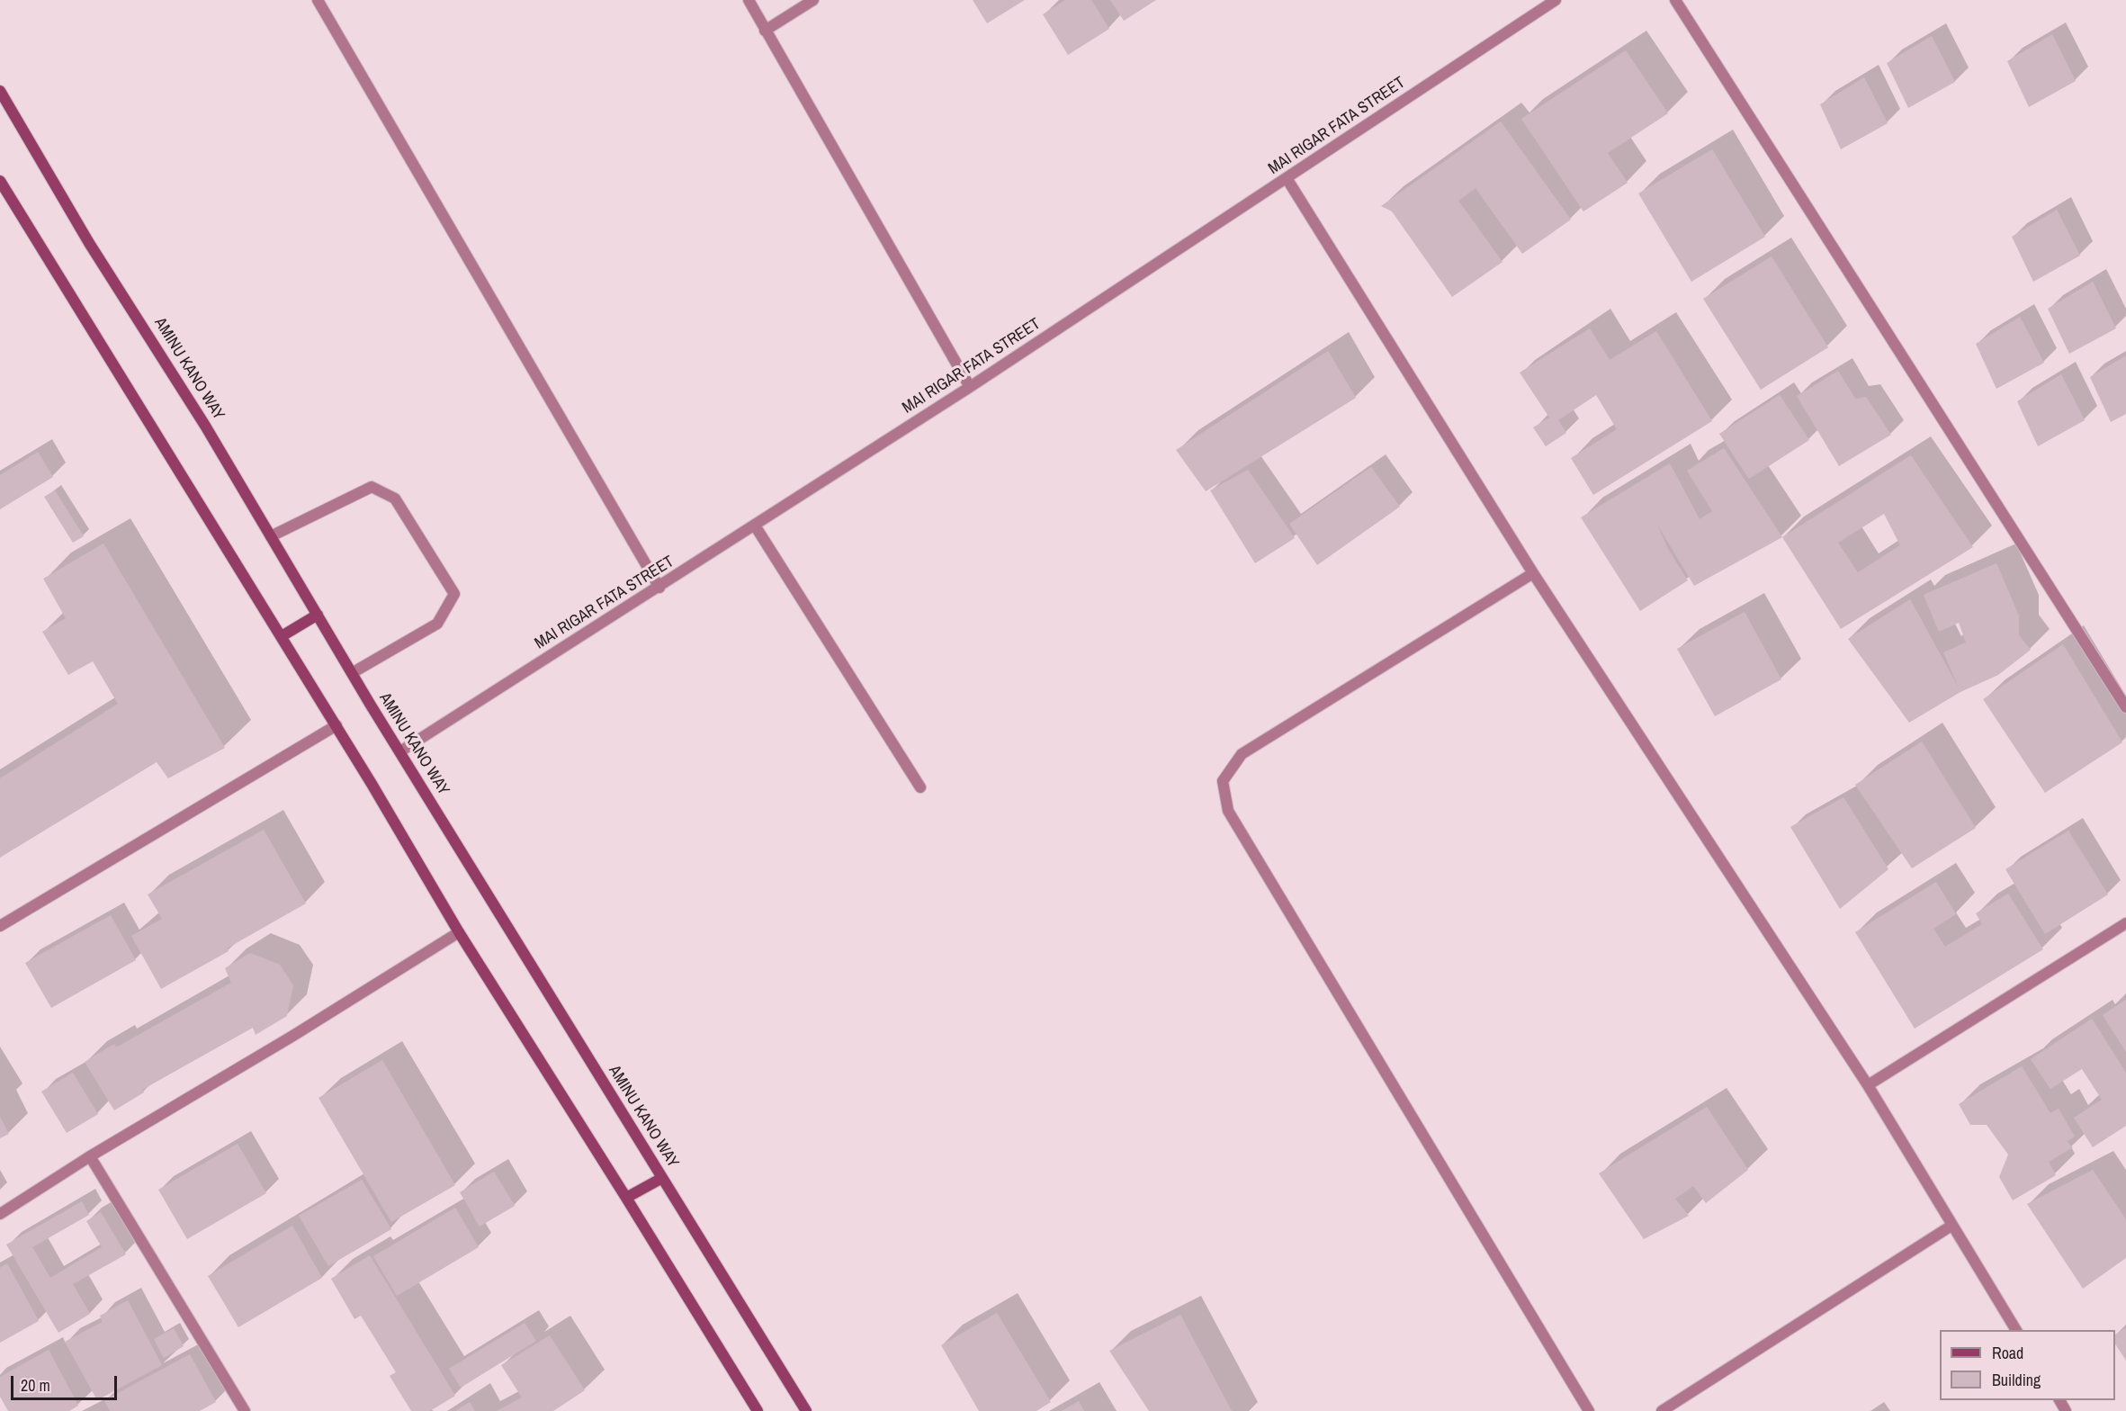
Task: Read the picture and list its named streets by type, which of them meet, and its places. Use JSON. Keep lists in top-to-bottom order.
{
  "streets": {
    "main road": ["AMINU KANO WAY"],
    "street": ["MAI RIGAR FATA STREET"]
  },
  "crossings": [
    ["MAI RIGAR FATA STREET", "AMINU KANO WAY"]
  ],
  "legend": ["Road", "Building"],
  "scale_bar": "20 m"
}
